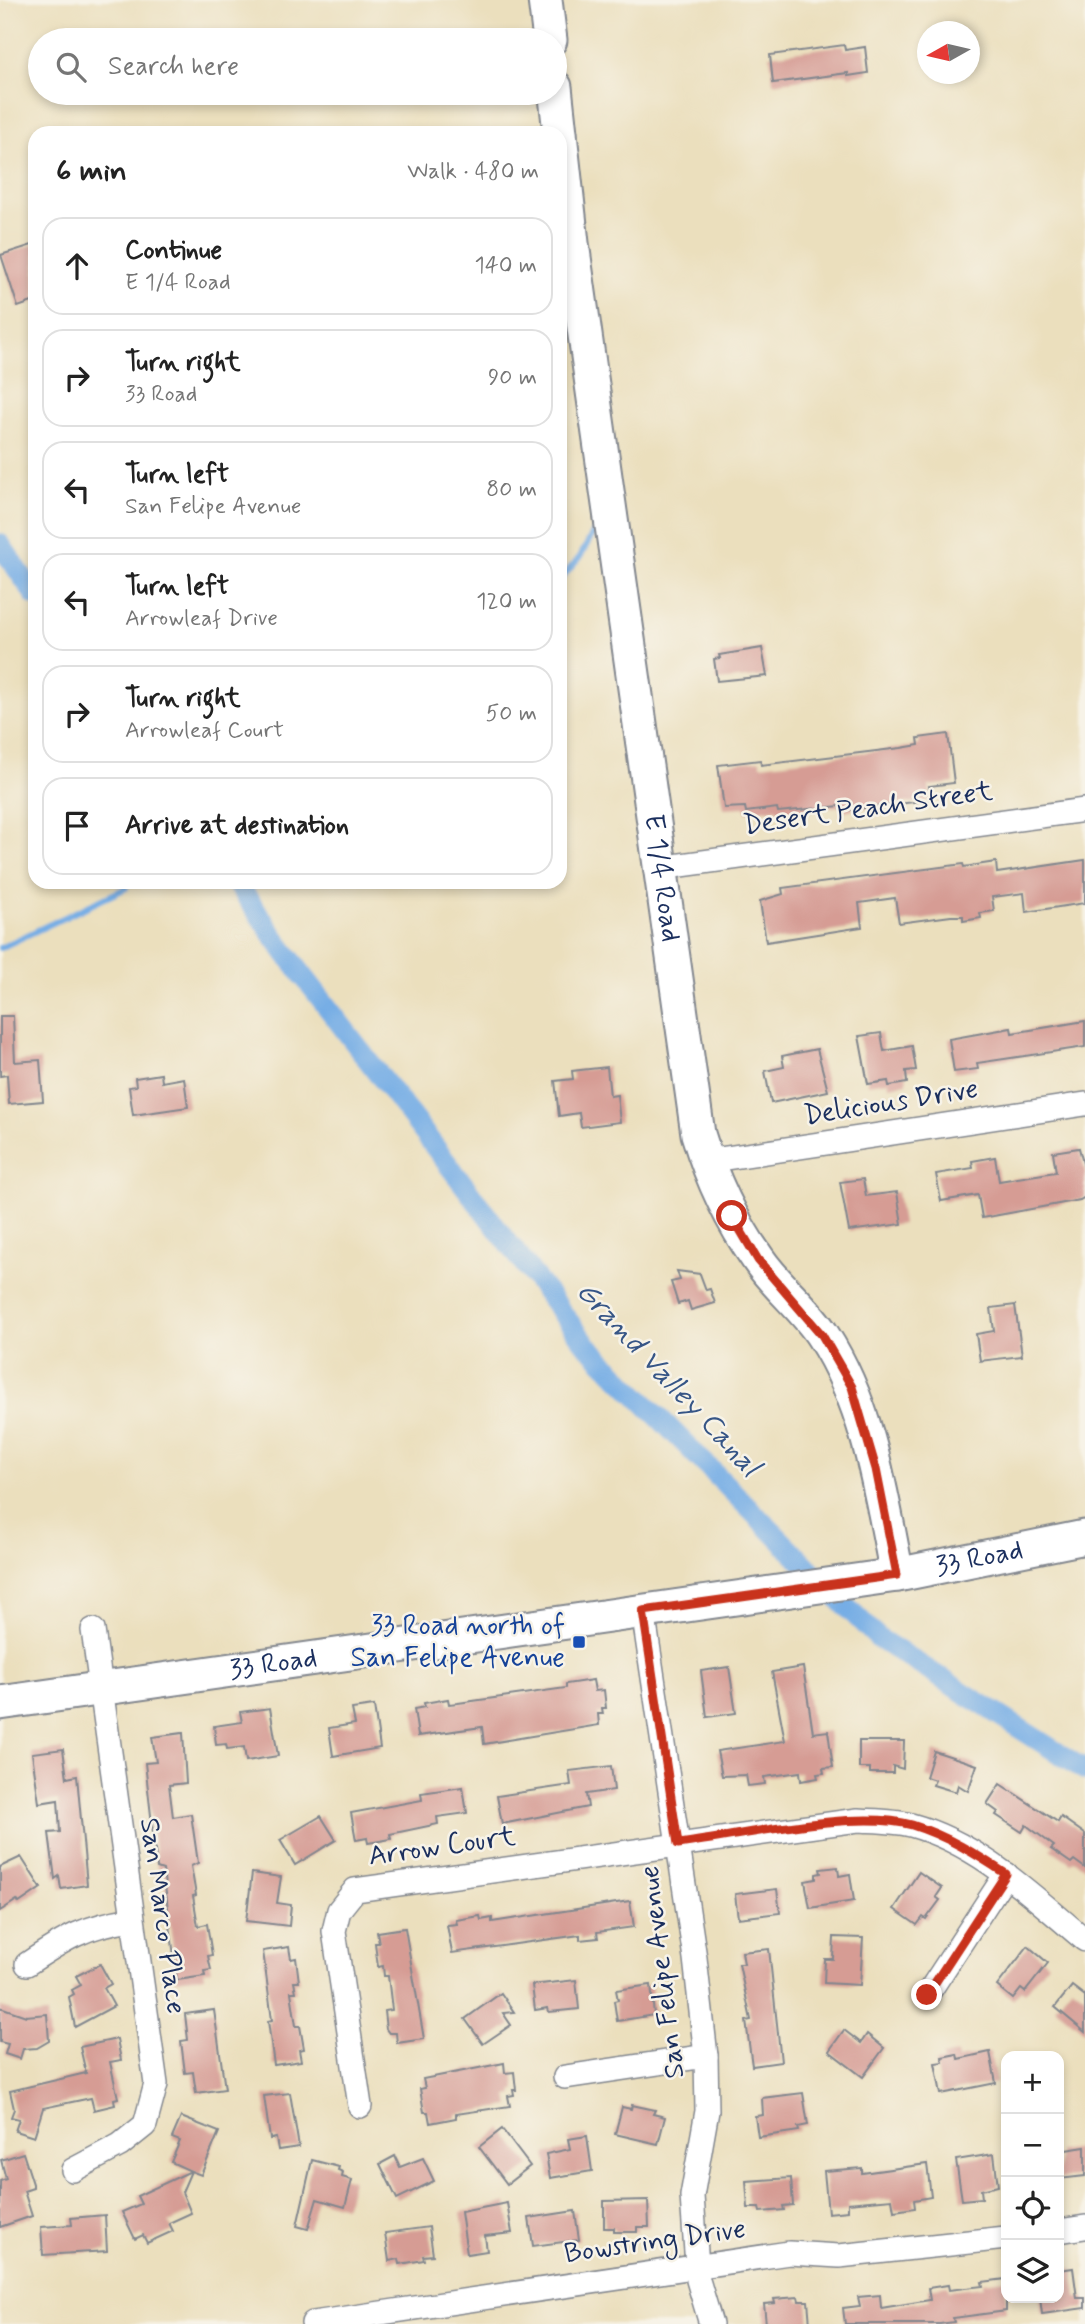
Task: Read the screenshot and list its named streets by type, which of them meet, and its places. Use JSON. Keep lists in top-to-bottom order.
{
  "streets": {
    "street": [
      "Desert Peach Street",
      "E 1/4 Road",
      "Delicious Drive",
      "33 Road",
      "Arrow Court",
      "San Marco Place",
      "San Felipe Avenue",
      "Bowstring Drive"
    ]
  },
  "crossings": [
    ["Desert Peach Street", "E 1/4 Road"],
    ["E 1/4 Road", "Delicious Drive"],
    ["E 1/4 Road", "33 Road"],
    ["33 Road", "San Marco Place"],
    ["33 Road", "San Felipe Avenue"],
    ["Arrow Court", "San Felipe Avenue"],
    ["San Felipe Avenue", "Bowstring Drive"]
  ],
  "water": ["Grand Valley Canal"],
  "places": {
    "transit": ["33 Road north of San Felipe Avenue"]
  },
  "north": "left",
  "page": {
    "search": "Search here",
    "heading": ["6 min", "Walk · 480 m"],
    "list": [
      ["Continue", "E 1/4 Road", "140 m"],
      ["Turn right", "33 Road", "90 m"],
      ["Turn left", "San Felipe Avenue", "80 m"],
      ["Turn left", "Arrowleaf Drive", "120 m"],
      ["Turn right", "Arrowleaf Court", "50 m"],
      "Arrive at destination"
    ],
    "map_buttons": ["+", "−"]
  }
}
